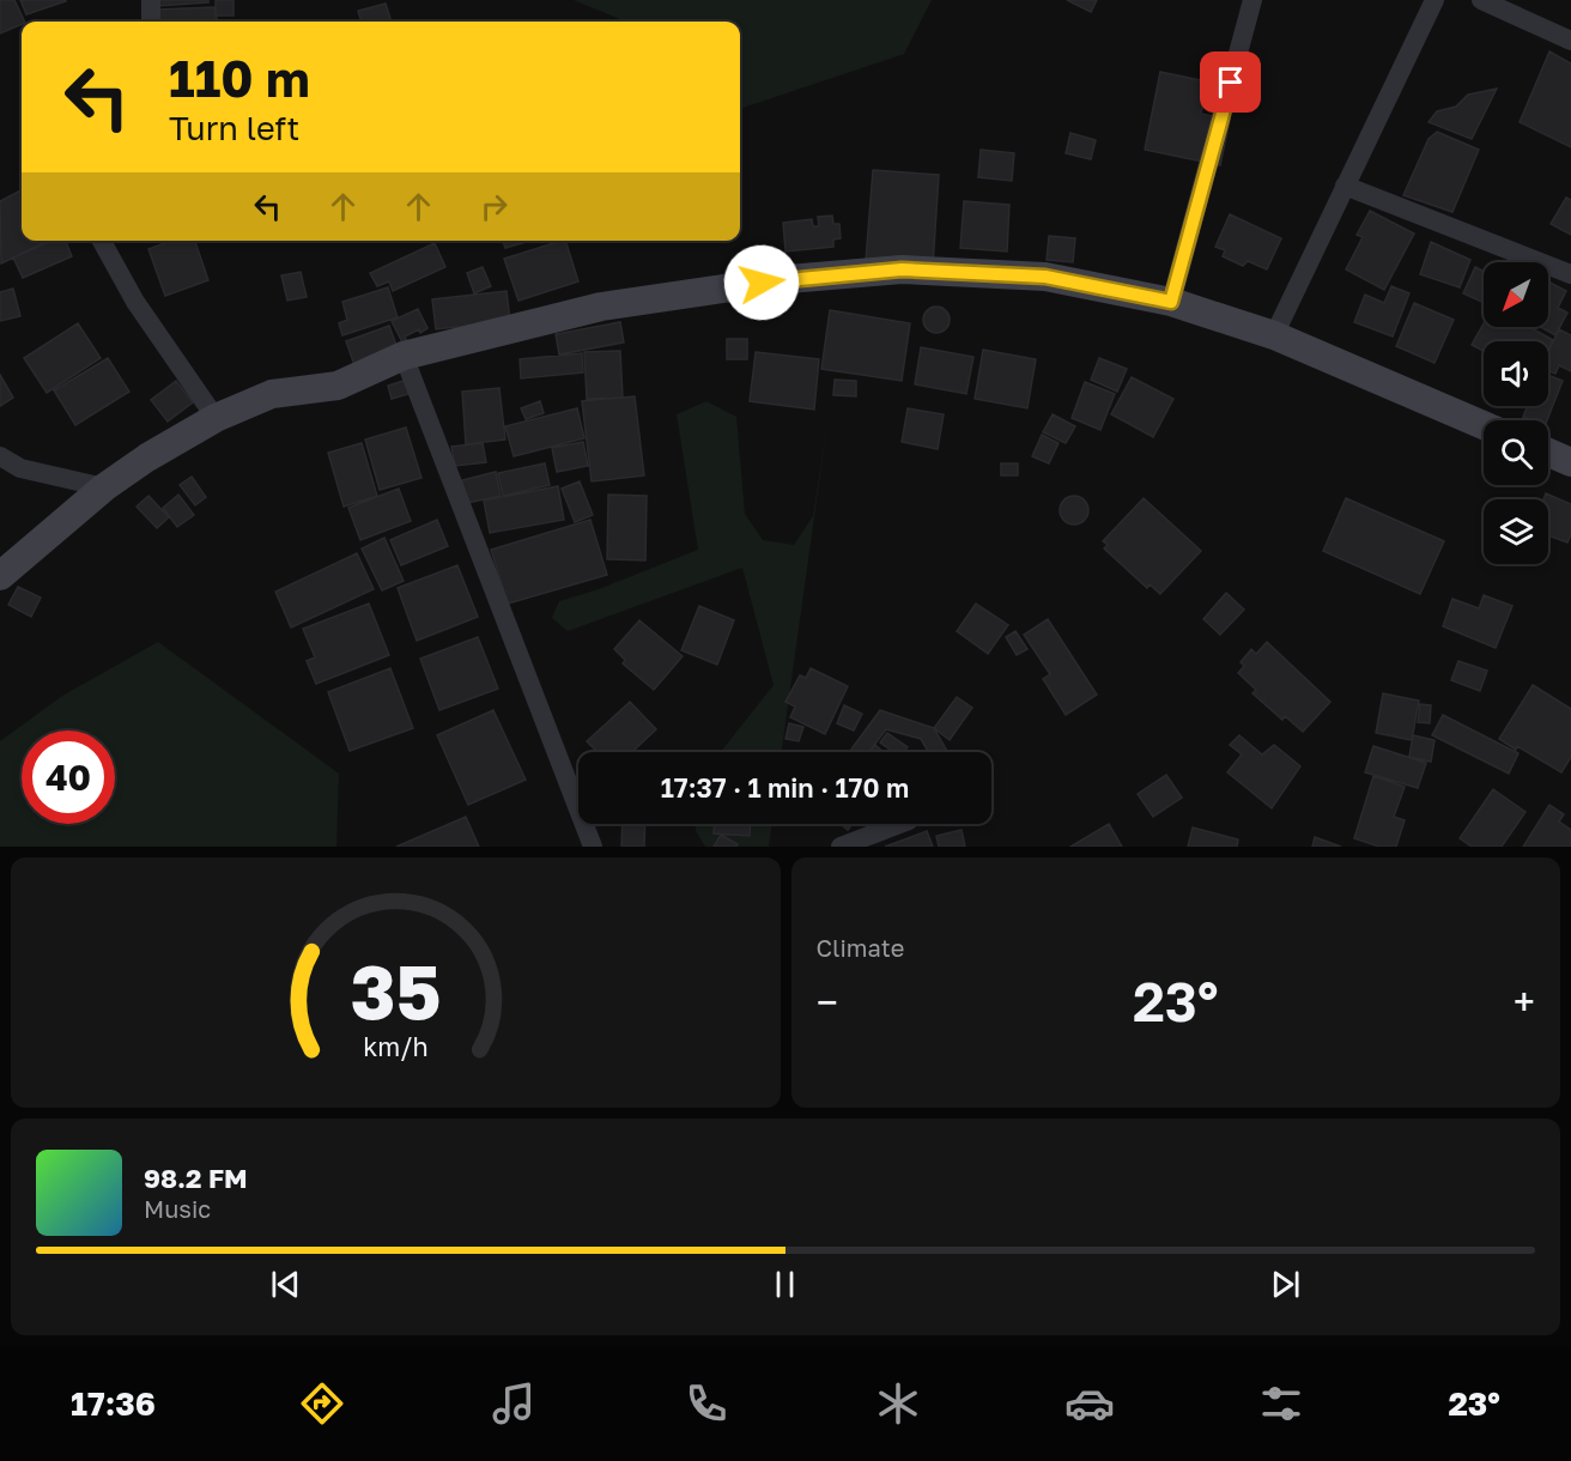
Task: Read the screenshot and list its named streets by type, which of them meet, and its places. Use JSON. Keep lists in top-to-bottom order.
{
  "north": "bottom left",
  "page": {
    "turn": ["110 m", "Turn left"],
    "limit": "40",
    "trip": "17:37 · 1 min · 170 m",
    "tile": "Climate",
    "heat": ["−", "23°", "+"],
    "song": ["98.2 FM", "Music"],
    "tabs": ["17:36", "23°"],
    "gauge": ["35", "km/h"]
  }
}
